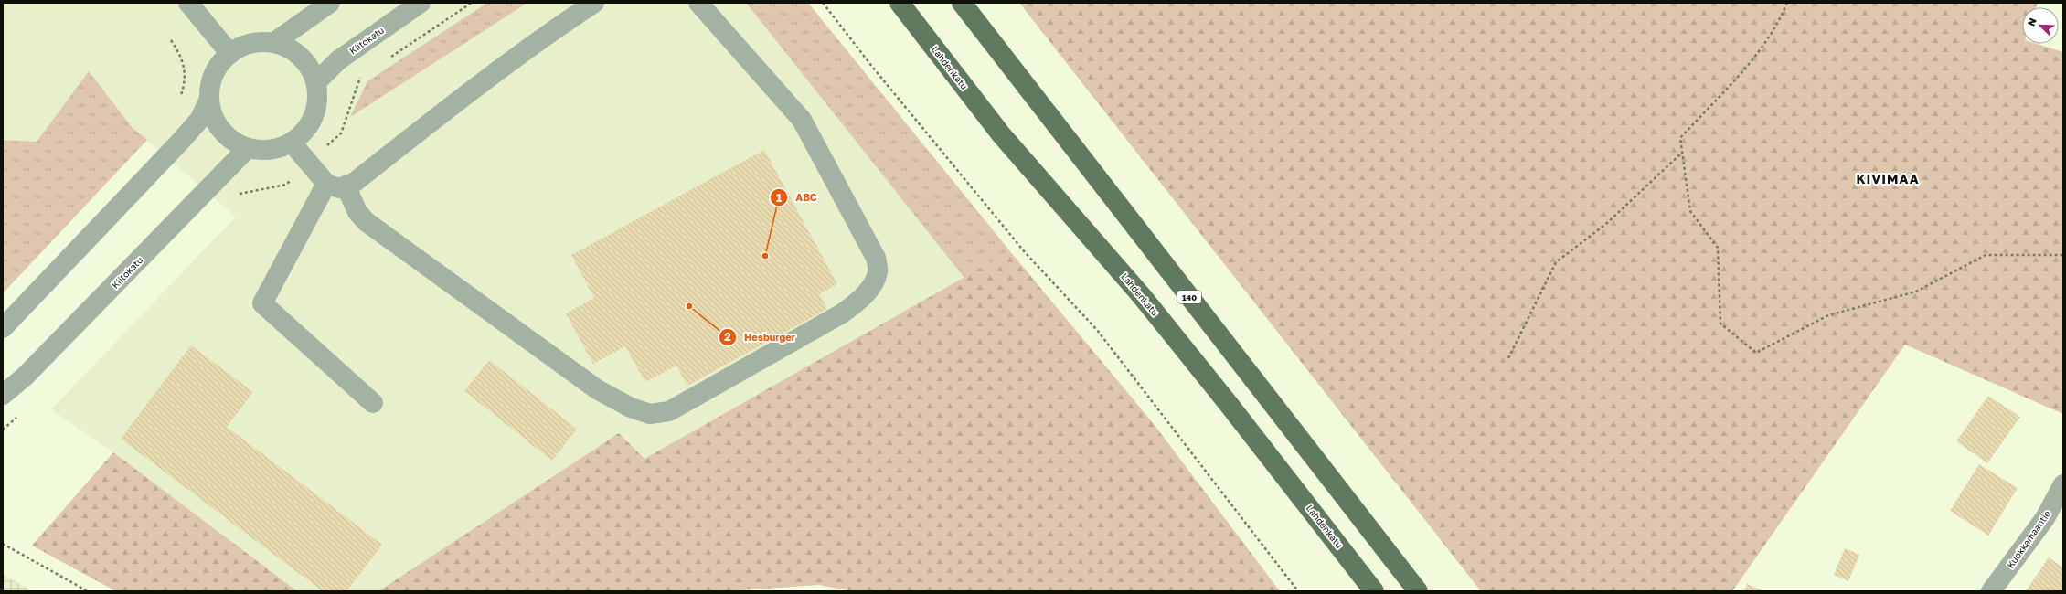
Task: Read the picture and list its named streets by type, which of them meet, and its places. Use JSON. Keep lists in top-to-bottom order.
{
  "streets": {
    "main road": ["Lahdenkatu", "140"],
    "street": ["Kiitokatu", "Kuokkamaantie"]
  },
  "districts": ["KIVIMAA"],
  "places": ["ABC", "Hesburger"],
  "north": "top left"
}
